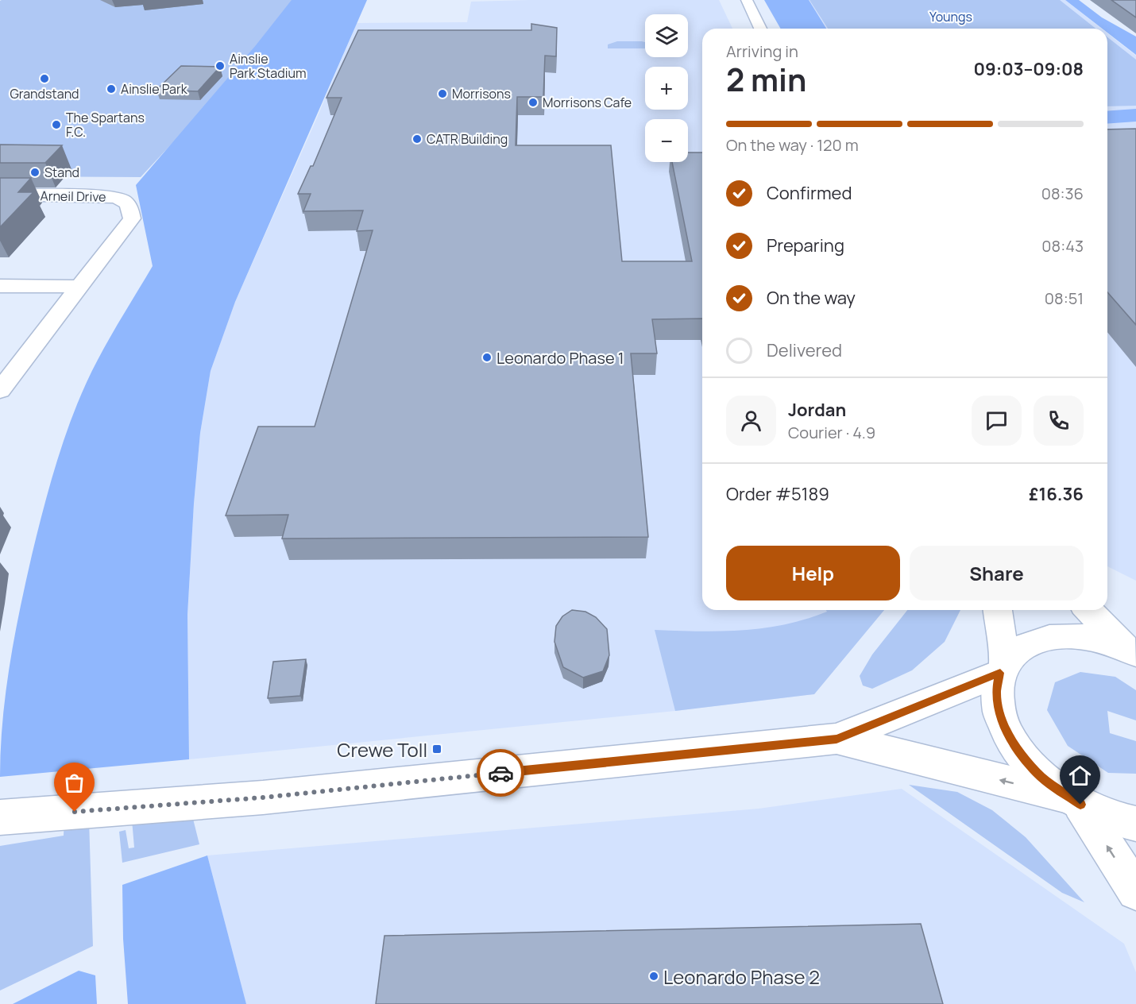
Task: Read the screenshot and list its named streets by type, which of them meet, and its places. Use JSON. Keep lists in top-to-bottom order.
{
  "streets": {
    "street": ["Arneil Drive"]
  },
  "parks": ["Youngs"],
  "places": {
    "other": [
      "Ainslie Park Stadium",
      "Grandstand",
      "Ainslie Park",
      "Morrisons",
      "Morrisons Cafe",
      "The Spartans F.C.",
      "CATR Building",
      "Stand",
      "Leonardo Phase 1",
      "Leonardo Phase 2"
    ],
    "transit": ["Crewe Toll"]
  },
  "page": {
    "map_buttons": ["+", "−"],
    "heading": ["2 min", "Arriving in", "09:03–09:08"],
    "panel": [
      "Jordan",
      "Courier · 4.9",
      "Order #5189",
      "£16.36"
    ],
    "bar": "On the way · 120 m",
    "list": [
      ["Confirmed", "08:36"],
      ["Preparing", "08:43"],
      ["On the way", "08:51"],
      "Delivered"
    ],
    "buttons": ["Help", "Share"]
  }
}
